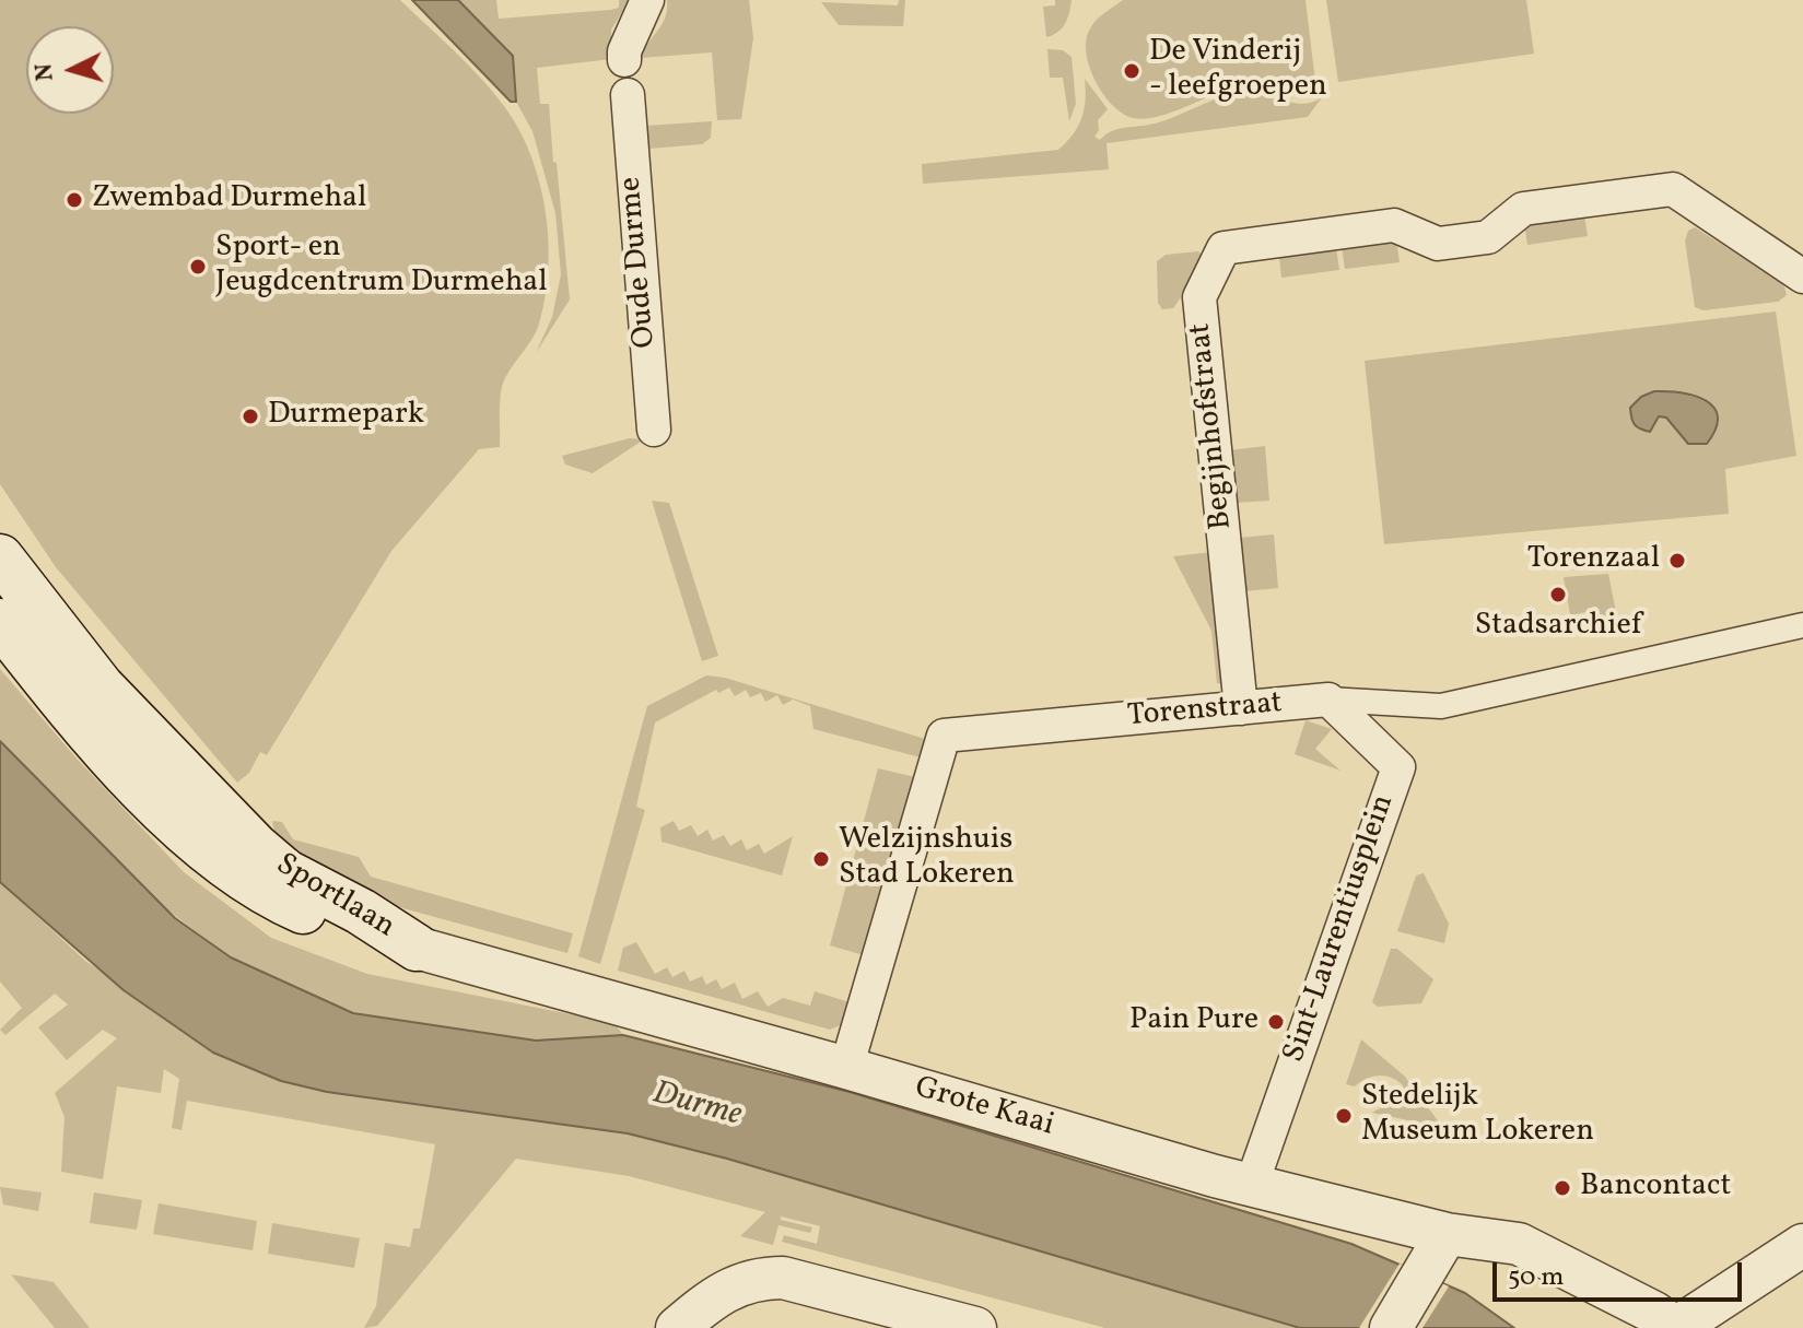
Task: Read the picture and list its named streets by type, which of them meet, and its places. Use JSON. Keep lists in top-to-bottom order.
{
  "streets": {
    "main road": ["Sportlaan"],
    "street": [
      "Oude Durme",
      "Begijnhofstraat",
      "Torenstraat",
      "Sint-Laurentiusplein",
      "Grote Kaai"
    ]
  },
  "crossings": [
    ["Begijnhofstraat", "Torenstraat"],
    ["Torenstraat", "Sint-Laurentiusplein"],
    ["Torenstraat", "Grote Kaai"],
    ["Sportlaan", "Grote Kaai"],
    ["Sint-Laurentiusplein", "Grote Kaai"]
  ],
  "water": ["Durme"],
  "places": [
    "De Vinderij - leefgroepen",
    "Zwembad Durmehal",
    "Sport- en Jeugdcentrum Durmehal",
    "Durmepark",
    "Torenzaal",
    "Stadsarchief",
    "Welzijnshuis Stad Lokeren",
    "Pain Pure",
    "Stedelijk Museum Lokeren",
    "Bancontact"
  ],
  "scale_bar": "50 m",
  "north": "left"
}
